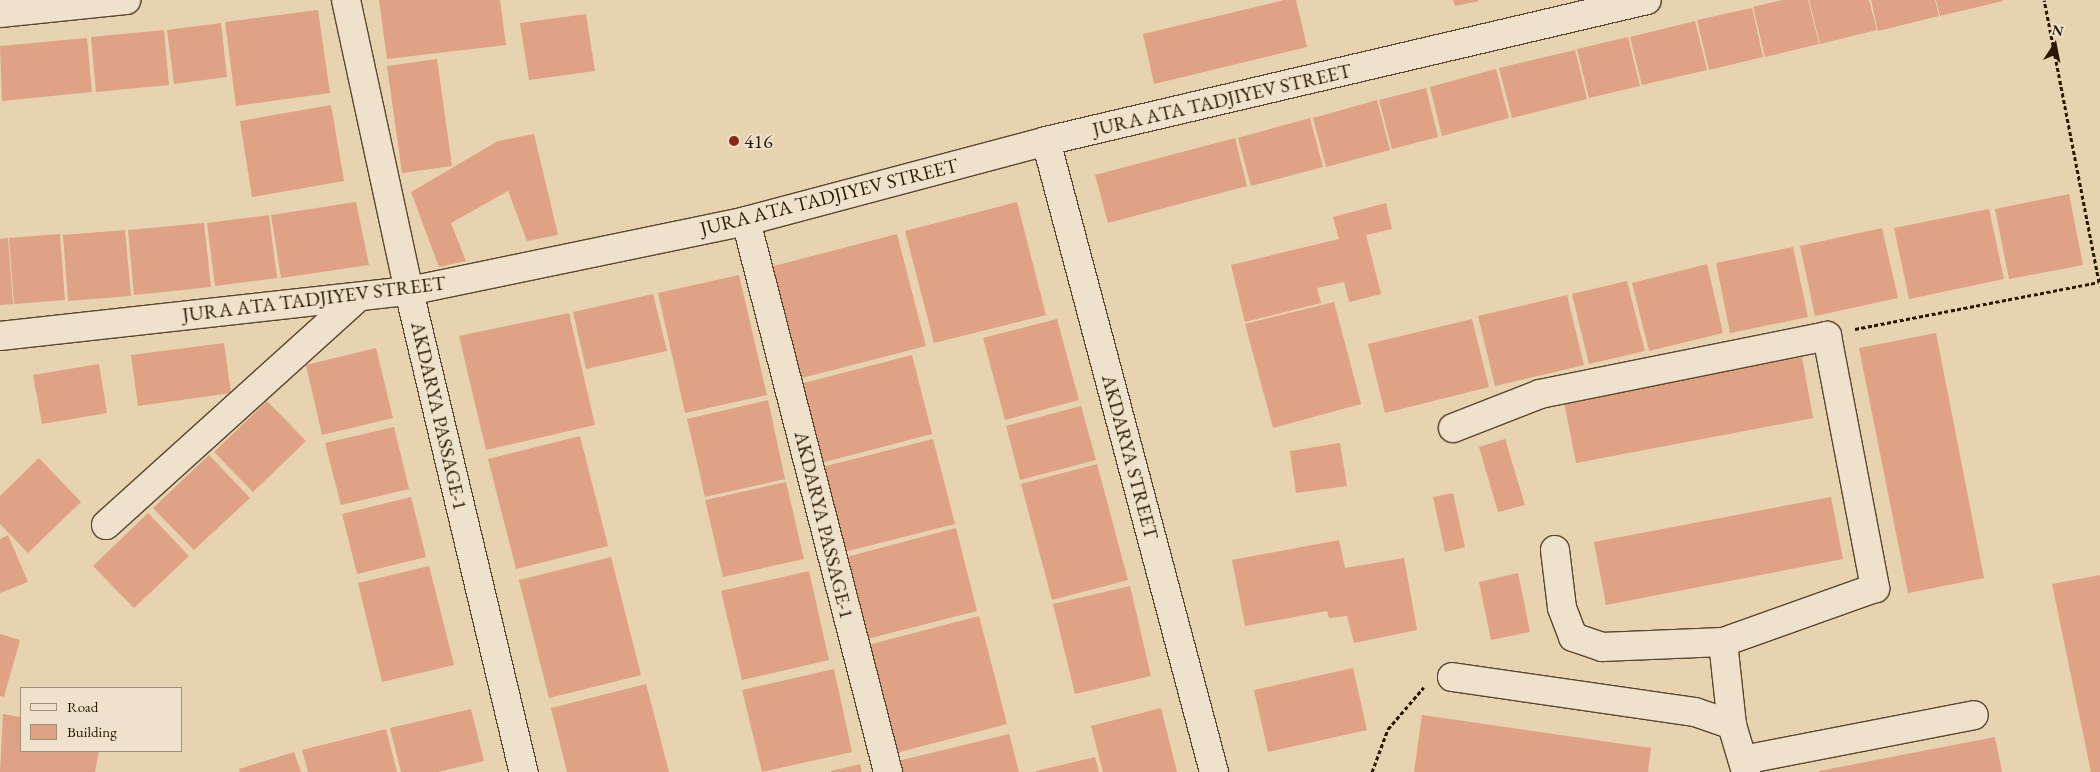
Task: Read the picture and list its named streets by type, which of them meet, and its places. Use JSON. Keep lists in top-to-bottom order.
{
  "streets": {
    "street": ["JURA АTA TADJIYEV STREET", "AKDARYA PASSAGE-1", "AKDARYA STREET"]
  },
  "crossings": [
    ["JURA АTA TADJIYEV STREET", "AKDARYA PASSAGE-1"],
    ["JURA АTA TADJIYEV STREET", "AKDARYA STREET"]
  ],
  "places": ["416"],
  "legend": ["Road", "Building"],
  "north": "top"
}
